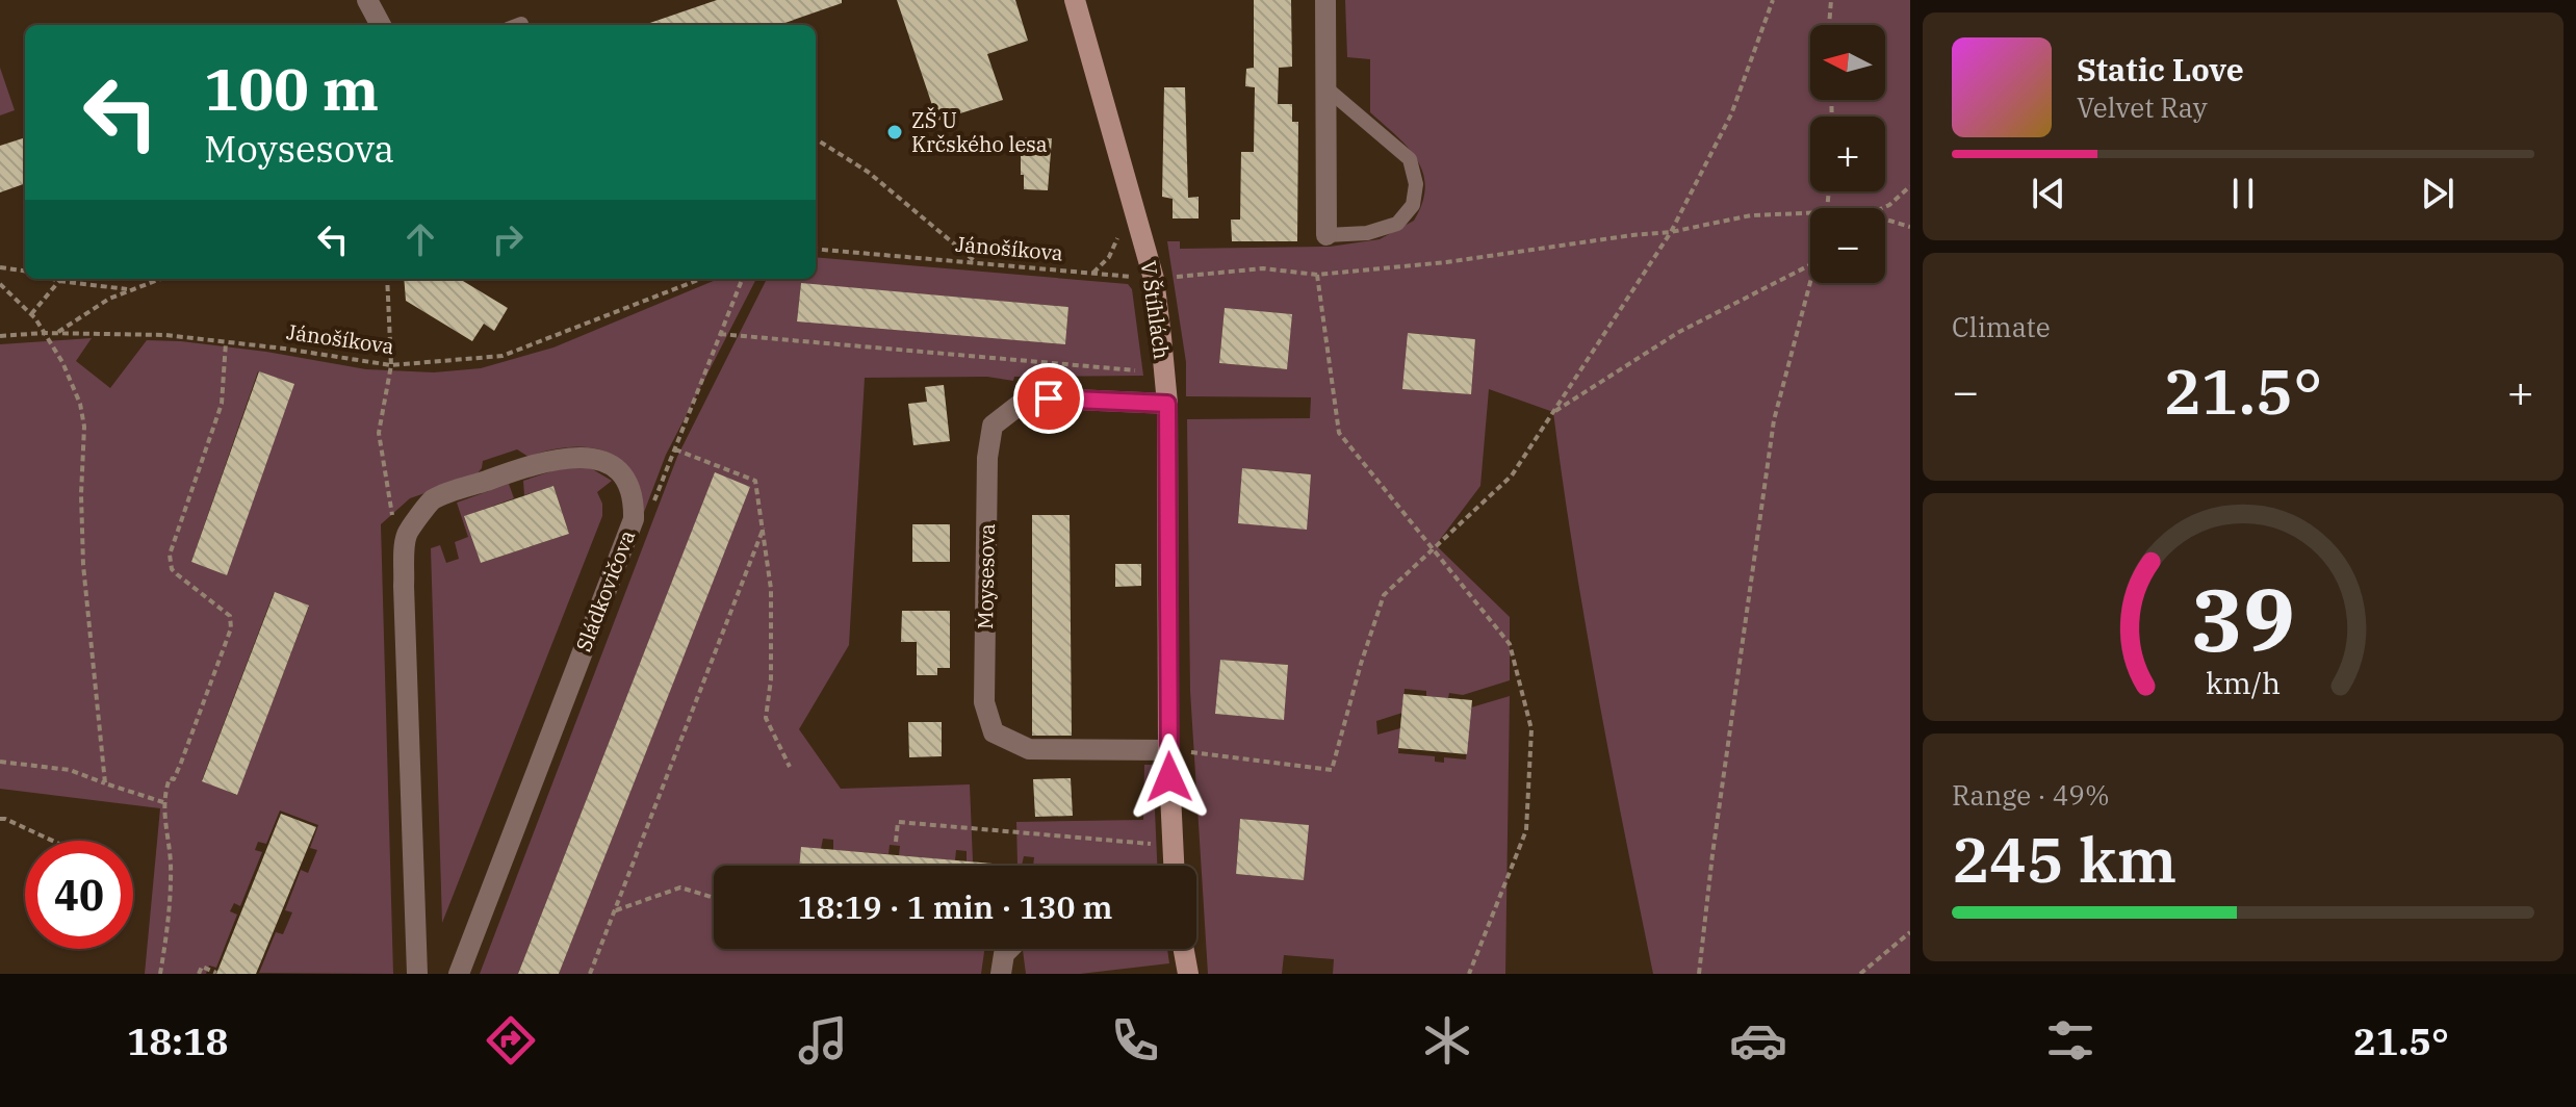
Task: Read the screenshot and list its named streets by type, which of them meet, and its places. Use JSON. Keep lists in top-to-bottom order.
{
  "streets": {
    "street": ["V Štíhlách", "Moysesova", "Sládkovičova"],
    "path": ["Jánošíkova"]
  },
  "crossings": [
    ["Jánošíkova", "V Štíhlách"],
    ["V Štíhlách", "Moysesova"]
  ],
  "places": ["ZŠ U Krčského lesa"],
  "north": "left",
  "page": {
    "map_buttons": ["+", "−"],
    "turn": ["100 m", "Moysesova"],
    "song": ["Static Love", "Velvet Ray"],
    "tile": [
      "Climate",
      ["Range · 49%", "245 km"]
    ],
    "heat": ["−", "21.5°", "+"],
    "limit": "40",
    "trip": "18:19 · 1 min · 130 m",
    "tabs": ["18:18", "21.5°"],
    "gauge": ["39", "km/h"]
  }
}
